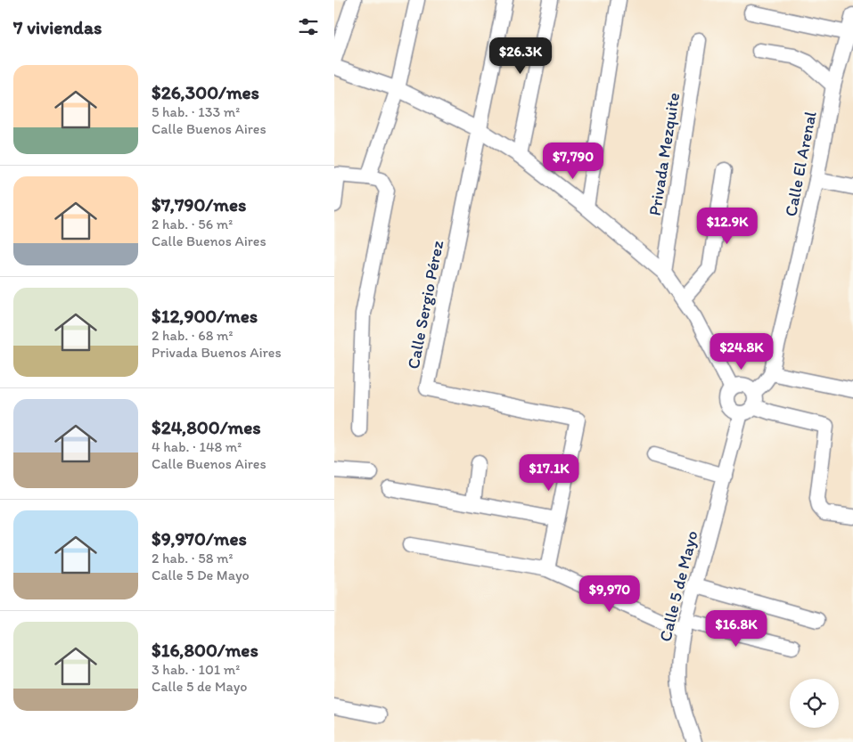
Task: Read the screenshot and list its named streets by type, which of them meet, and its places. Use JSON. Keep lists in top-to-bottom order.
{
  "streets": {
    "street": [
      "Privada Mezquite",
      "Calle El Arenal",
      "Calle Sergio Pérez",
      "Calle 5 de Mayo"
    ]
  },
  "crossings": [
    ["Calle El Arenal", "Calle 5 de Mayo"]
  ],
  "page": {
    "heading": "7 viviendas",
    "price": [
      "$26.3K",
      "$7,790",
      "$12.9K",
      "$24.8K",
      "$17.1K",
      "$9,970",
      "$16.8K"
    ],
    "list": [
      {
        "name": "$26,300/mes",
        "note": "5 hab. · 133 m² · Calle Buenos Aires"
      },
      {
        "name": "$7,790/mes",
        "note": "2 hab. · 56 m² · Calle Buenos Aires"
      },
      {
        "name": "$12,900/mes",
        "note": "2 hab. · 68 m² · Privada Buenos Aires"
      },
      {
        "name": "$24,800/mes",
        "note": "4 hab. · 148 m² · Calle Buenos Aires"
      },
      {
        "name": "$9,970/mes",
        "note": "2 hab. · 58 m² · Calle 5 De Mayo"
      },
      {
        "name": "$16,800/mes",
        "note": "3 hab. · 101 m² · Calle 5 de Mayo"
      }
    ]
  }
}
